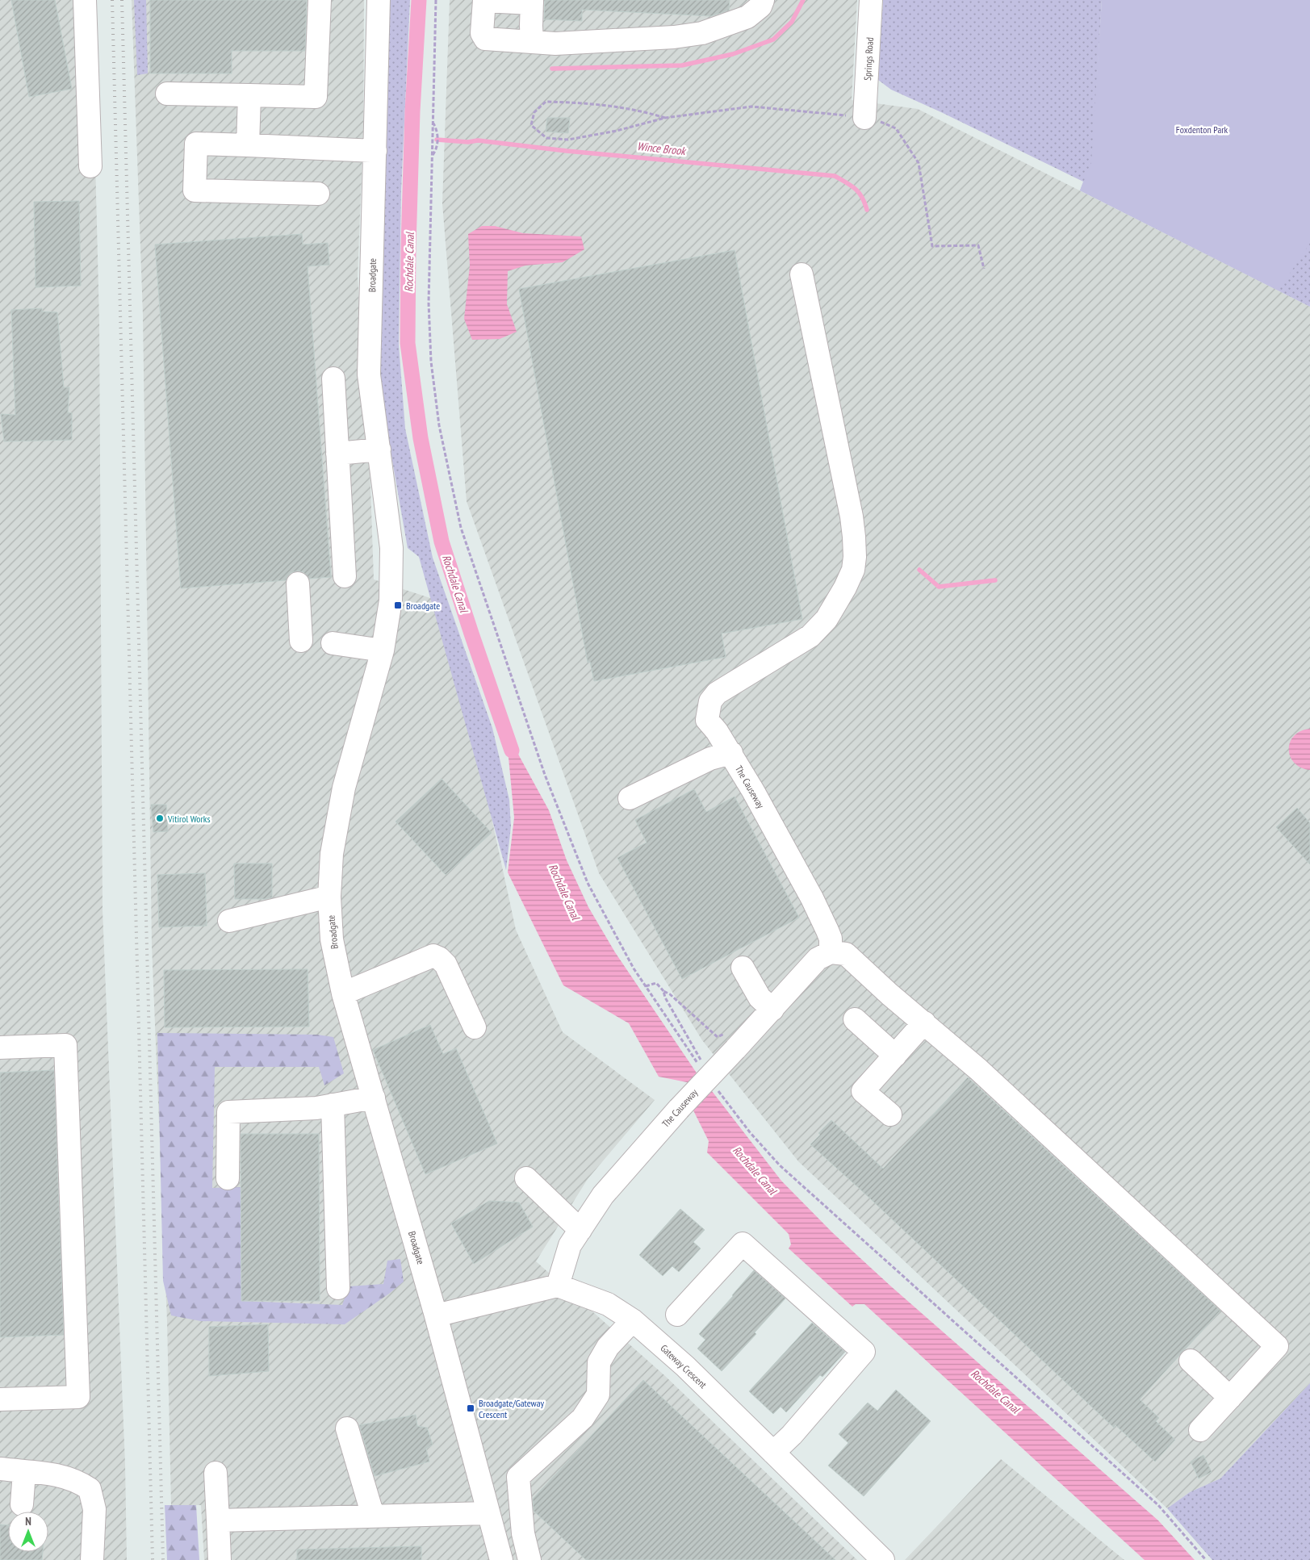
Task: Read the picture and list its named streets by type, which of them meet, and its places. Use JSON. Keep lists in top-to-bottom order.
{
  "streets": {
    "street": [
      "Springs Road",
      "Broadgate",
      "The Causeway",
      "Gateway Crescent"
    ]
  },
  "crossings": [
    ["The Causeway", "Gateway Crescent"]
  ],
  "water": ["Wince Brook", "Rochdale Canal"],
  "parks": ["Foxdenton Park"],
  "places": {
    "transit": ["Broadgate", "Broadgate/Gateway Crescent"],
    "other": ["Vitirol Works"]
  },
  "north": "top"
}
